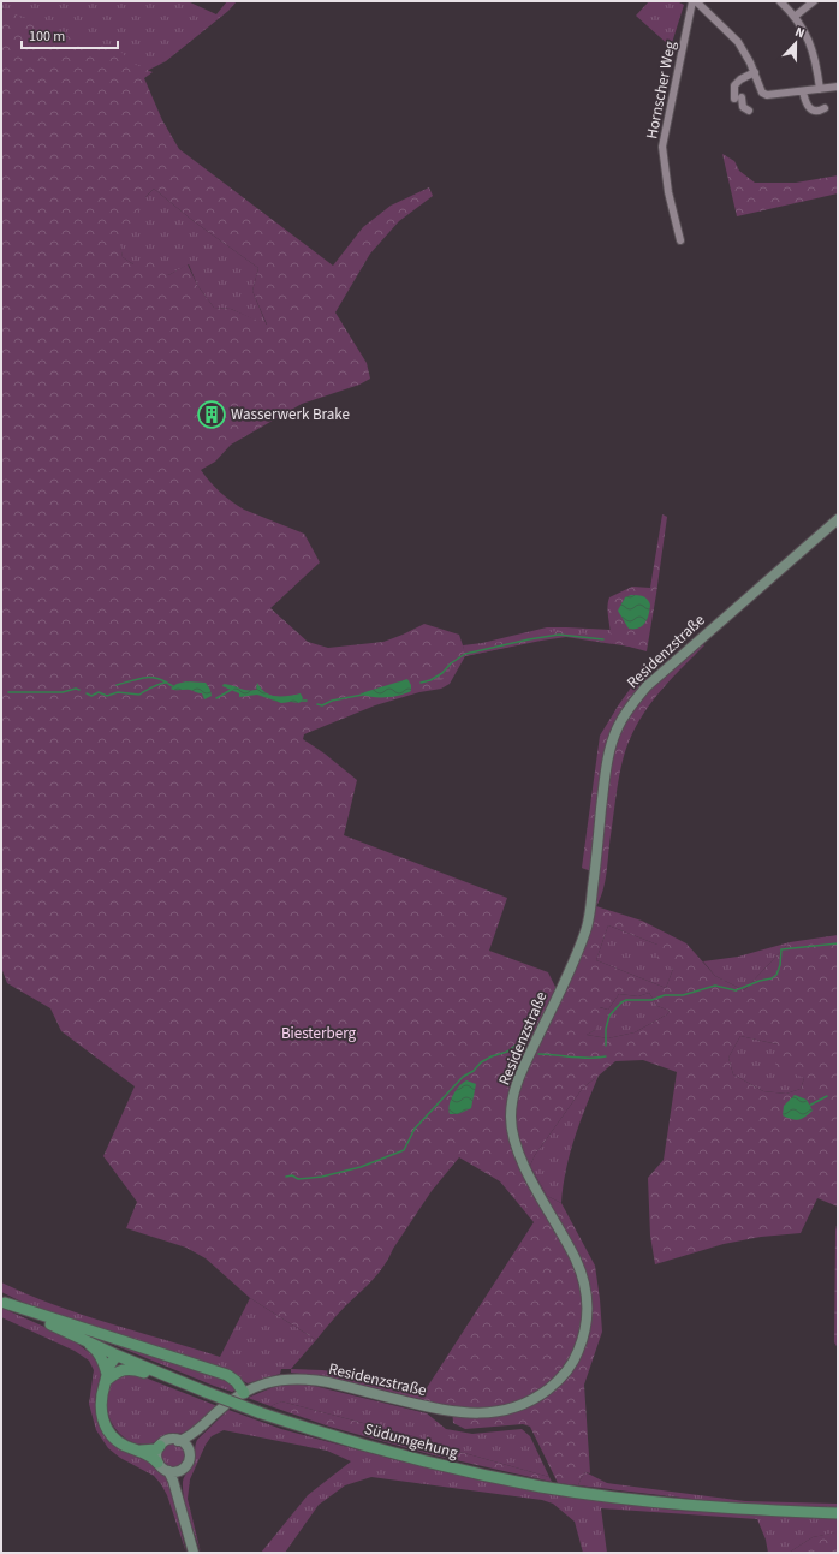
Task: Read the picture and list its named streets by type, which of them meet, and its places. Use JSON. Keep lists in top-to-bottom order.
{
  "streets": {
    "main road": ["Residenzstraße", "Südumgehung"],
    "street": ["Hornscher Weg"]
  },
  "parks": ["Biesterberg"],
  "places": {
    "building": ["Wasserwerk Brake"]
  },
  "scale_bar": "100 m",
  "north": "top"
}
